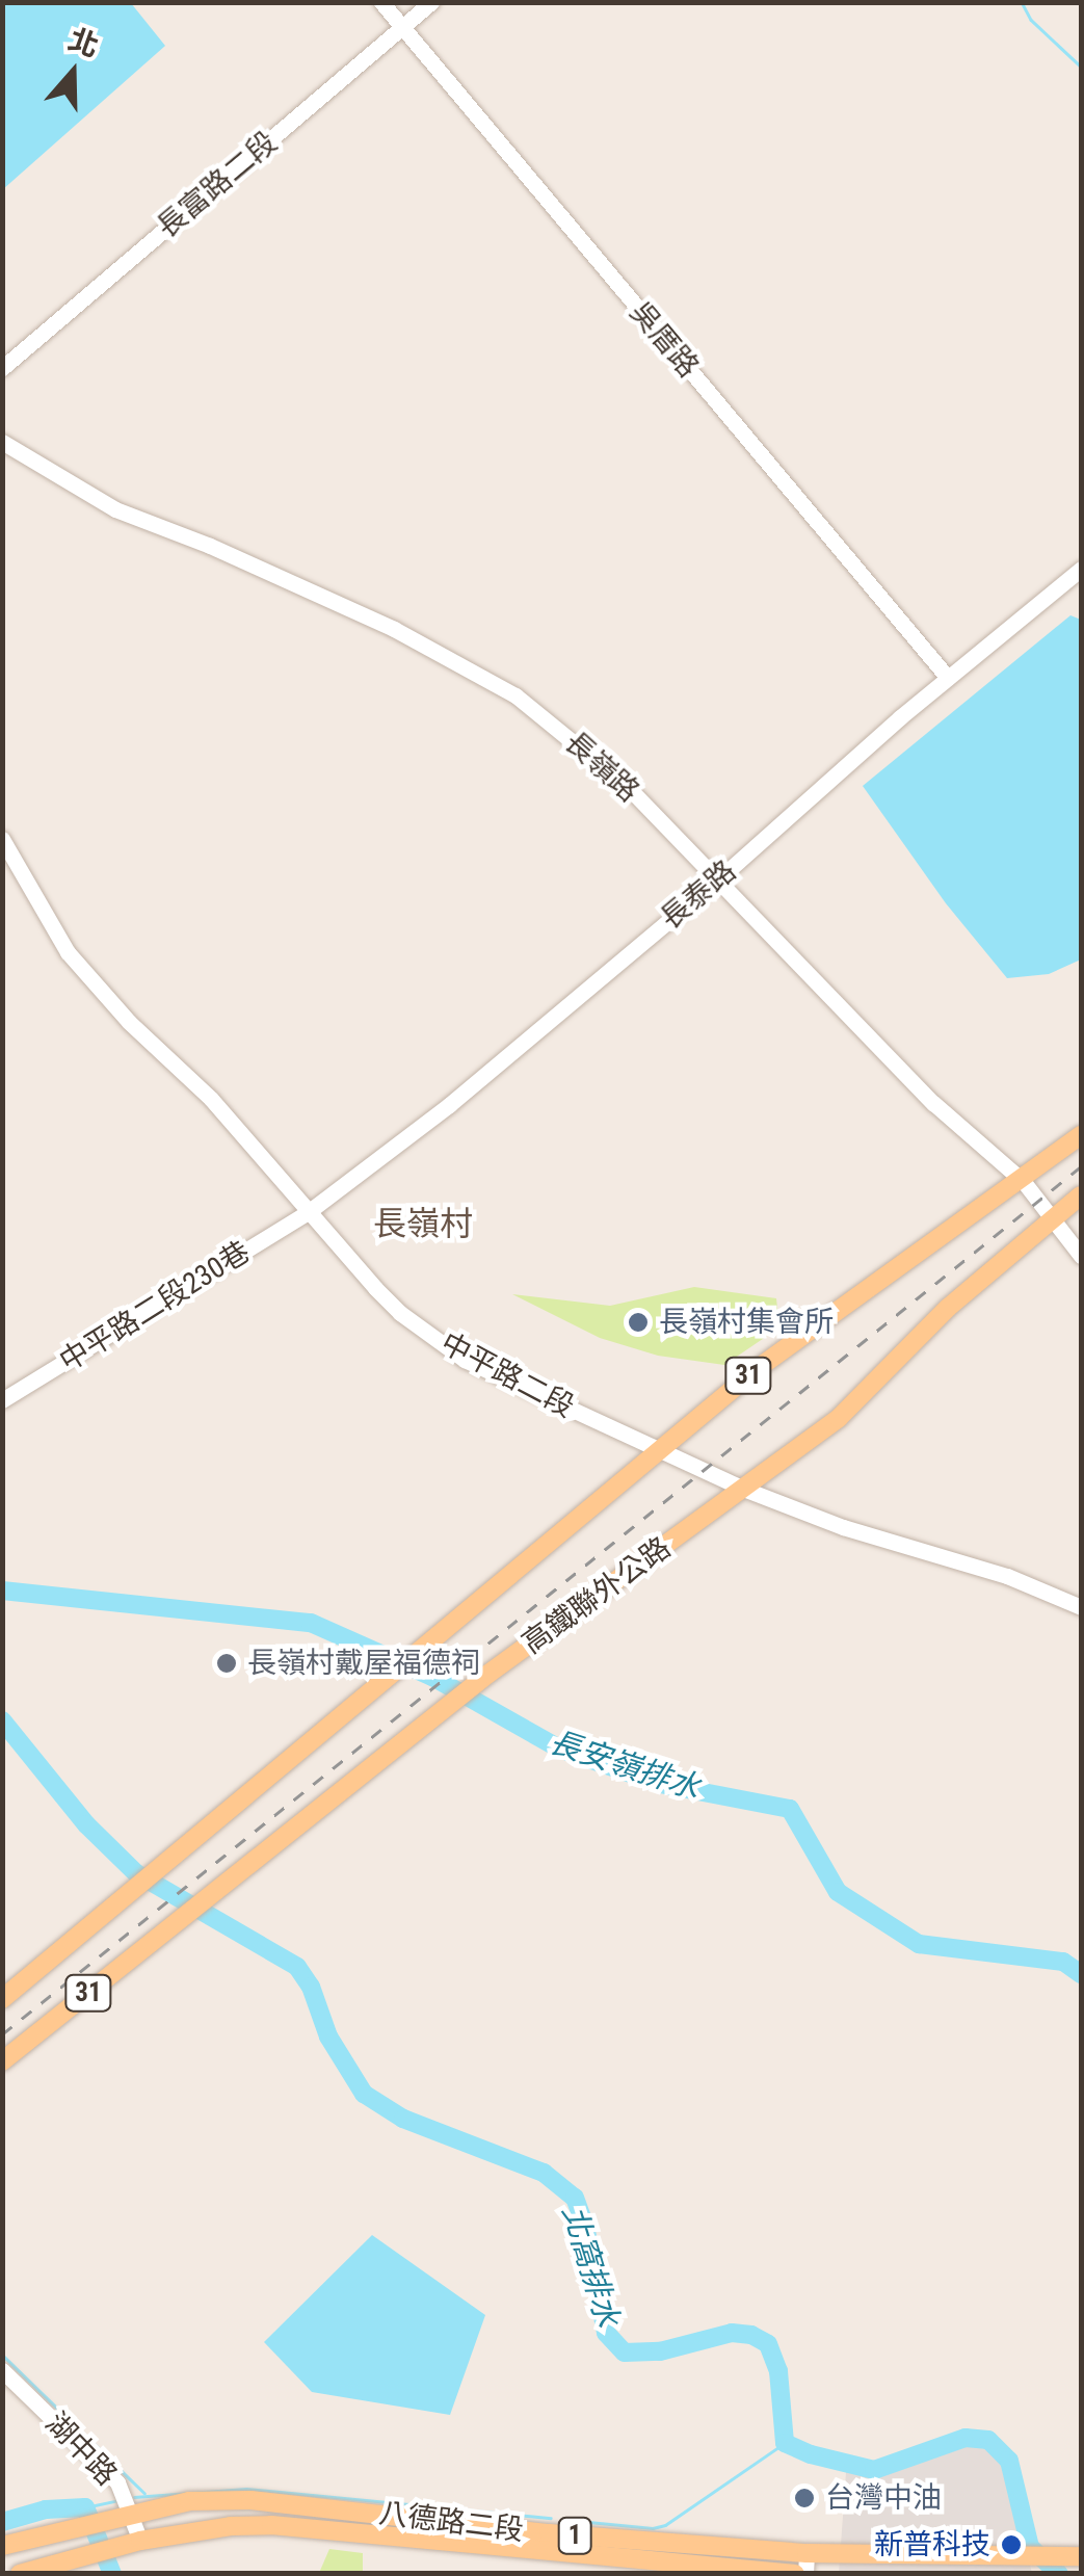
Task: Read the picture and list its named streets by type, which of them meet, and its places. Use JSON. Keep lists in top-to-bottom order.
{
  "streets": {
    "main road": [
      "31",
      "高鐵聯外公路",
      "八德路二段",
      "1"
    ],
    "street": [
      "長富路二段",
      "吳厝路",
      "長嶺路",
      "長泰路",
      "中平路二段230巷",
      "中平路二段",
      "湖中路"
    ]
  },
  "crossings": [
    ["長富路二段", "吳厝路"],
    ["吳厝路", "長泰路"],
    ["長嶺路", "長泰路"],
    ["長嶺路", "31"],
    ["長嶺路", "高鐵聯外公路"],
    ["長泰路", "中平路二段230巷"],
    ["長泰路", "中平路二段"],
    ["中平路二段230巷", "中平路二段"],
    ["中平路二段", "31"],
    ["中平路二段", "高鐵聯外公路"],
    ["湖中路", "八德路二段"],
    ["湖中路", "1"],
    ["八德路二段", "1"]
  ],
  "districts": ["長嶺村"],
  "water": ["長安嶺排水", "北窩排水"],
  "places": [
    "長嶺村集會所",
    "長嶺村戴屋福德祠",
    "台灣中油",
    "新普科技"
  ],
  "north": "top"
}
